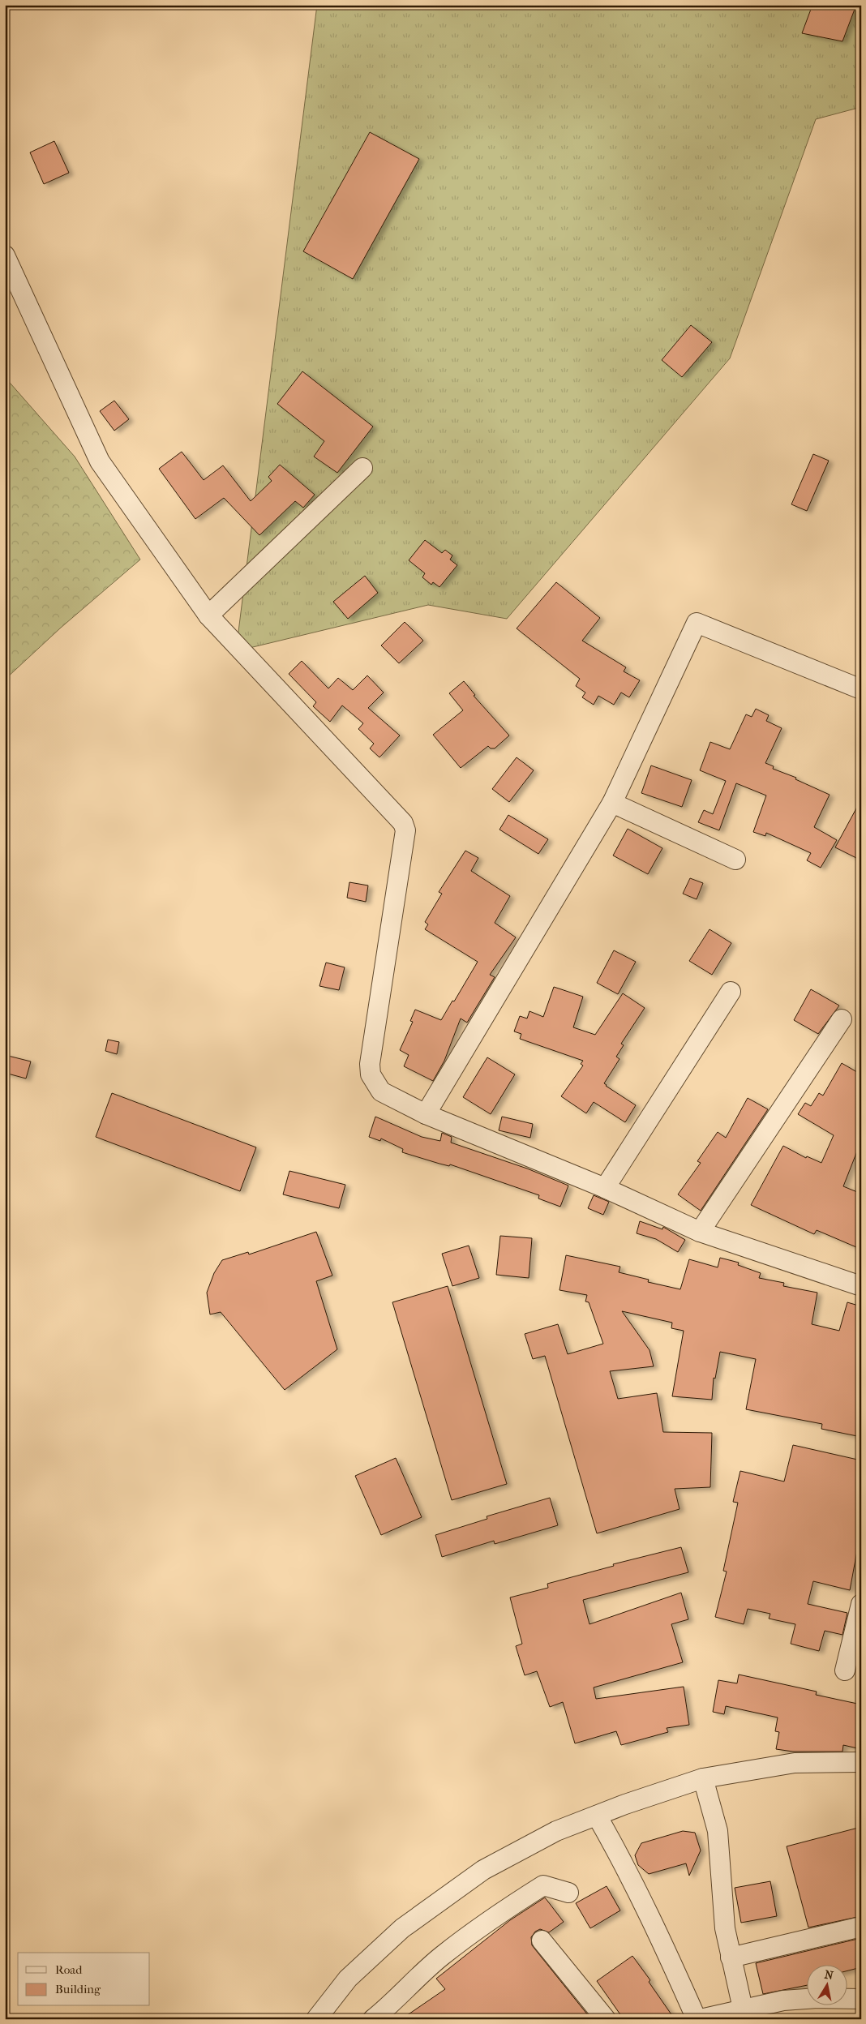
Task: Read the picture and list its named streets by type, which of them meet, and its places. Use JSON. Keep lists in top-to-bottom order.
{
  "legend": ["Road", "Building"],
  "north": "top"
}
